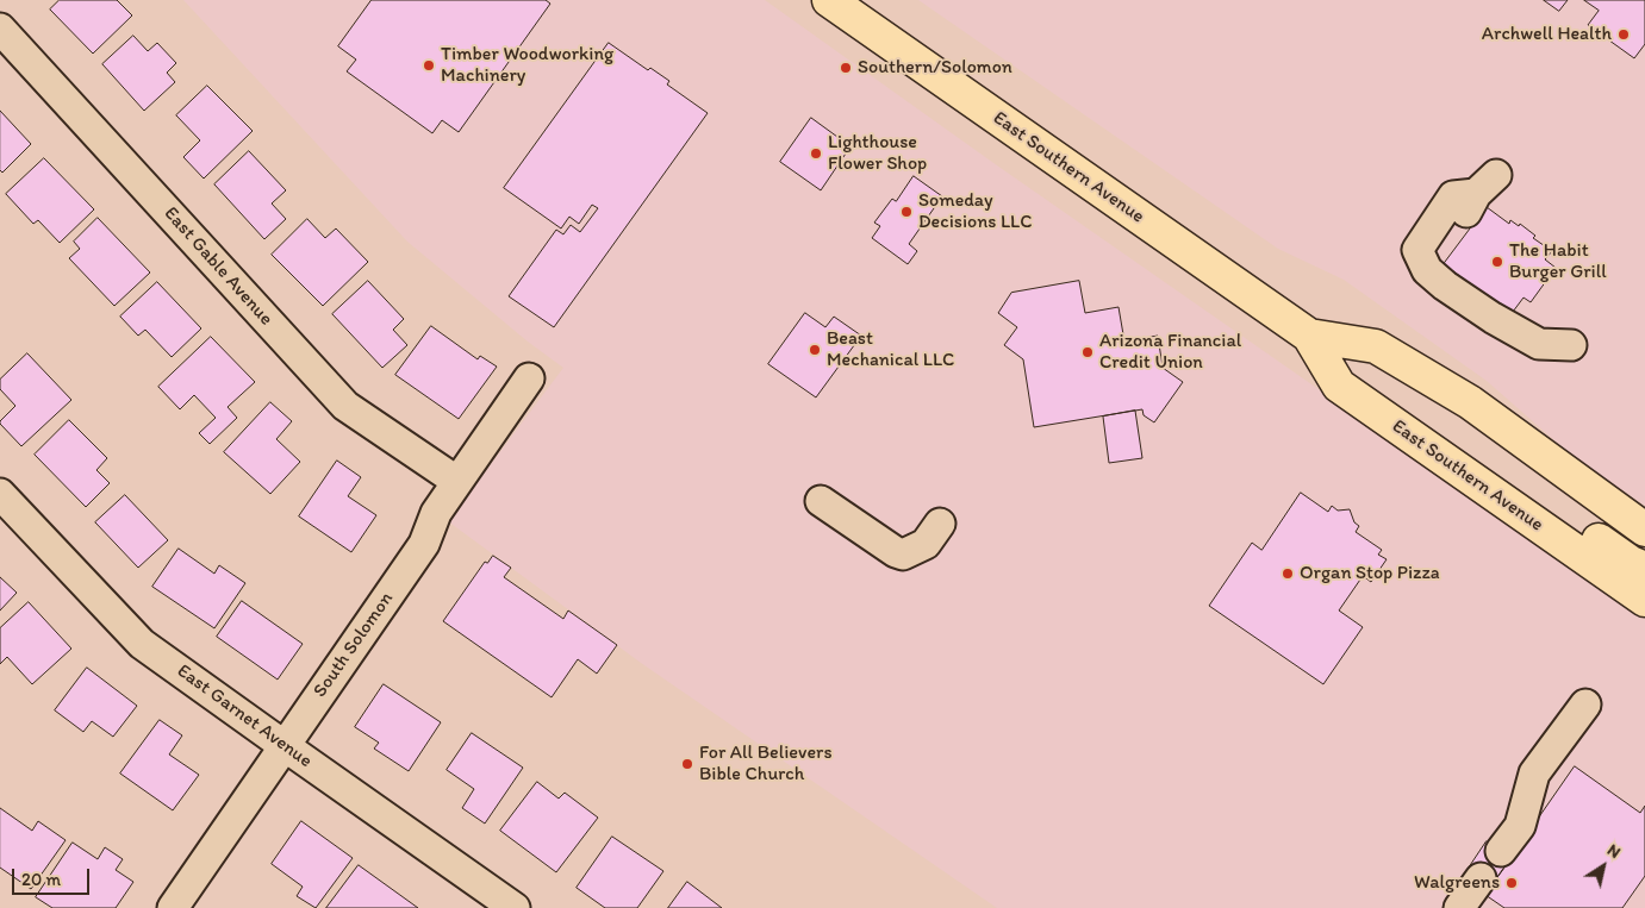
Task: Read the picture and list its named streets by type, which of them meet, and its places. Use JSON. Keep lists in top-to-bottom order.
{
  "streets": {
    "main road": ["East Southern Avenue"],
    "street": ["East Gable Avenue", "South Solomon", "East Garnet Avenue"]
  },
  "crossings": [
    ["East Gable Avenue", "South Solomon"],
    ["South Solomon", "East Garnet Avenue"]
  ],
  "places": [
    "Archwell Health",
    "Timber Woodworking Machinery",
    "Southern/Solomon",
    "Lighthouse Flower Shop",
    "Someday Decisions LLC",
    "The Habit Burger Grill",
    "Beast Mechanical LLC",
    "Arizona Financial Credit Union",
    "Organ Stop Pizza",
    "For All Believers Bible Church",
    "Walgreens"
  ],
  "scale_bar": "20 m",
  "north": "top right"
}
